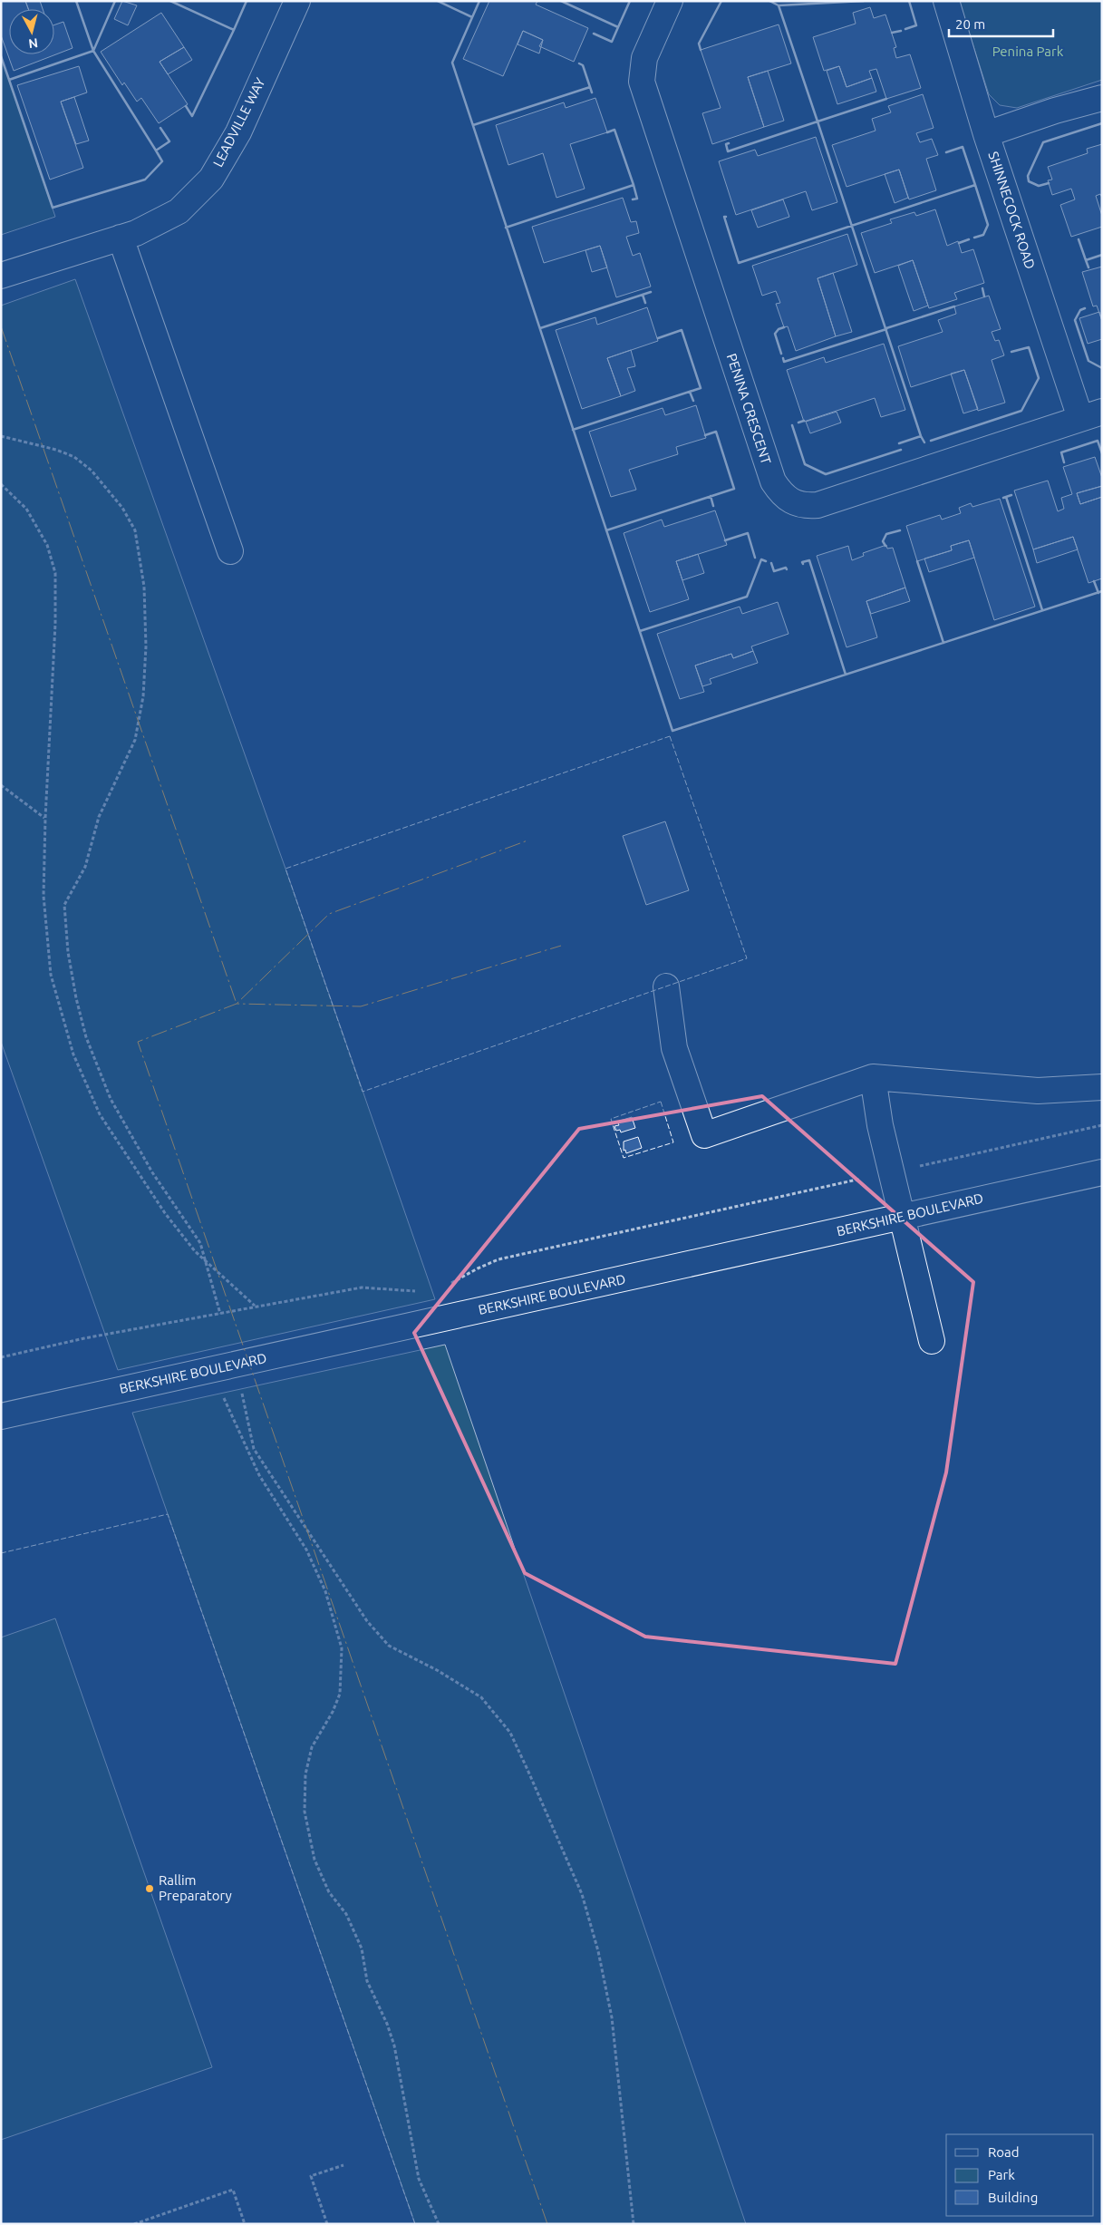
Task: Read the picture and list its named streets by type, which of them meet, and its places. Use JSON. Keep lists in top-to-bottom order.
{
  "streets": {
    "street": [
      "LEADVILLE WAY",
      "SHINNECOCK ROAD",
      "PENINA CRESCENT",
      "BERKSHIRE BOULEVARD"
    ]
  },
  "crossings": [
    ["SHINNECOCK ROAD", "PENINA CRESCENT"]
  ],
  "parks": ["Penina Park"],
  "places": ["Rallim Preparatory"],
  "legend": ["Road", "Park", "Building"],
  "scale_bar": "20 m",
  "north": "bottom"
}
